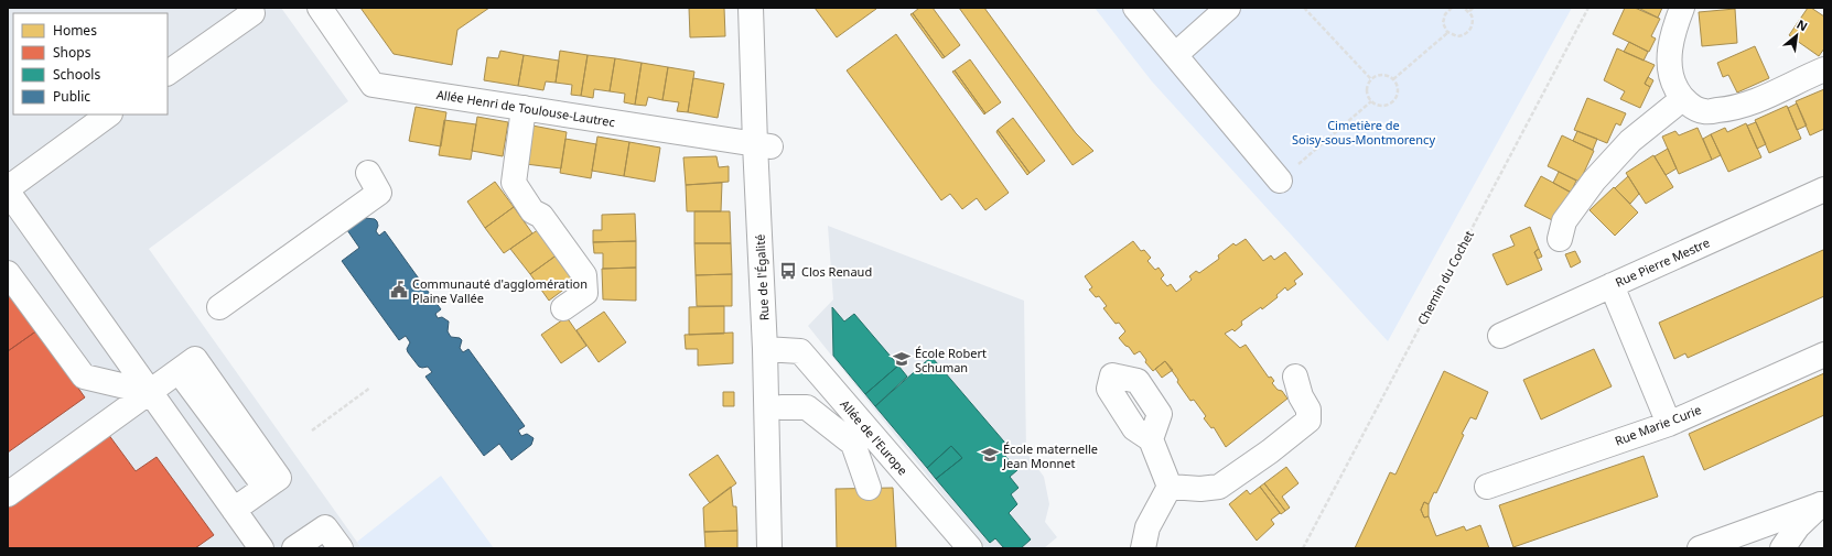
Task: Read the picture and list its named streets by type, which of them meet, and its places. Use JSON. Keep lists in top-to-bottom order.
{
  "streets": {
    "street": [
      "Allée Henri de Toulouse-Lautrec",
      "Rue Pierre Mestre",
      "Rue de l'Égalité",
      "Rue Marie Curie",
      "Allée de l'Europe"
    ],
    "path": ["Chemin du Cochet"]
  },
  "crossings": [
    ["Allée Henri de Toulouse-Lautrec", "Rue de l'Égalité"],
    ["Rue de l'Égalité", "Allée de l'Europe"]
  ],
  "parks": ["Cimetière de Soisy-sous-Montmorency"],
  "places": {
    "bus stop": ["Clos Renaud"],
    "public building": ["Communauté d'agglomération Plaine Vallée"],
    "school or university": ["École Robert Schuman", "École maternelle Jean Monnet"]
  },
  "legend": [
    "Homes",
    "Shops",
    "Schools",
    "Public"
  ],
  "north": "top right"
}
